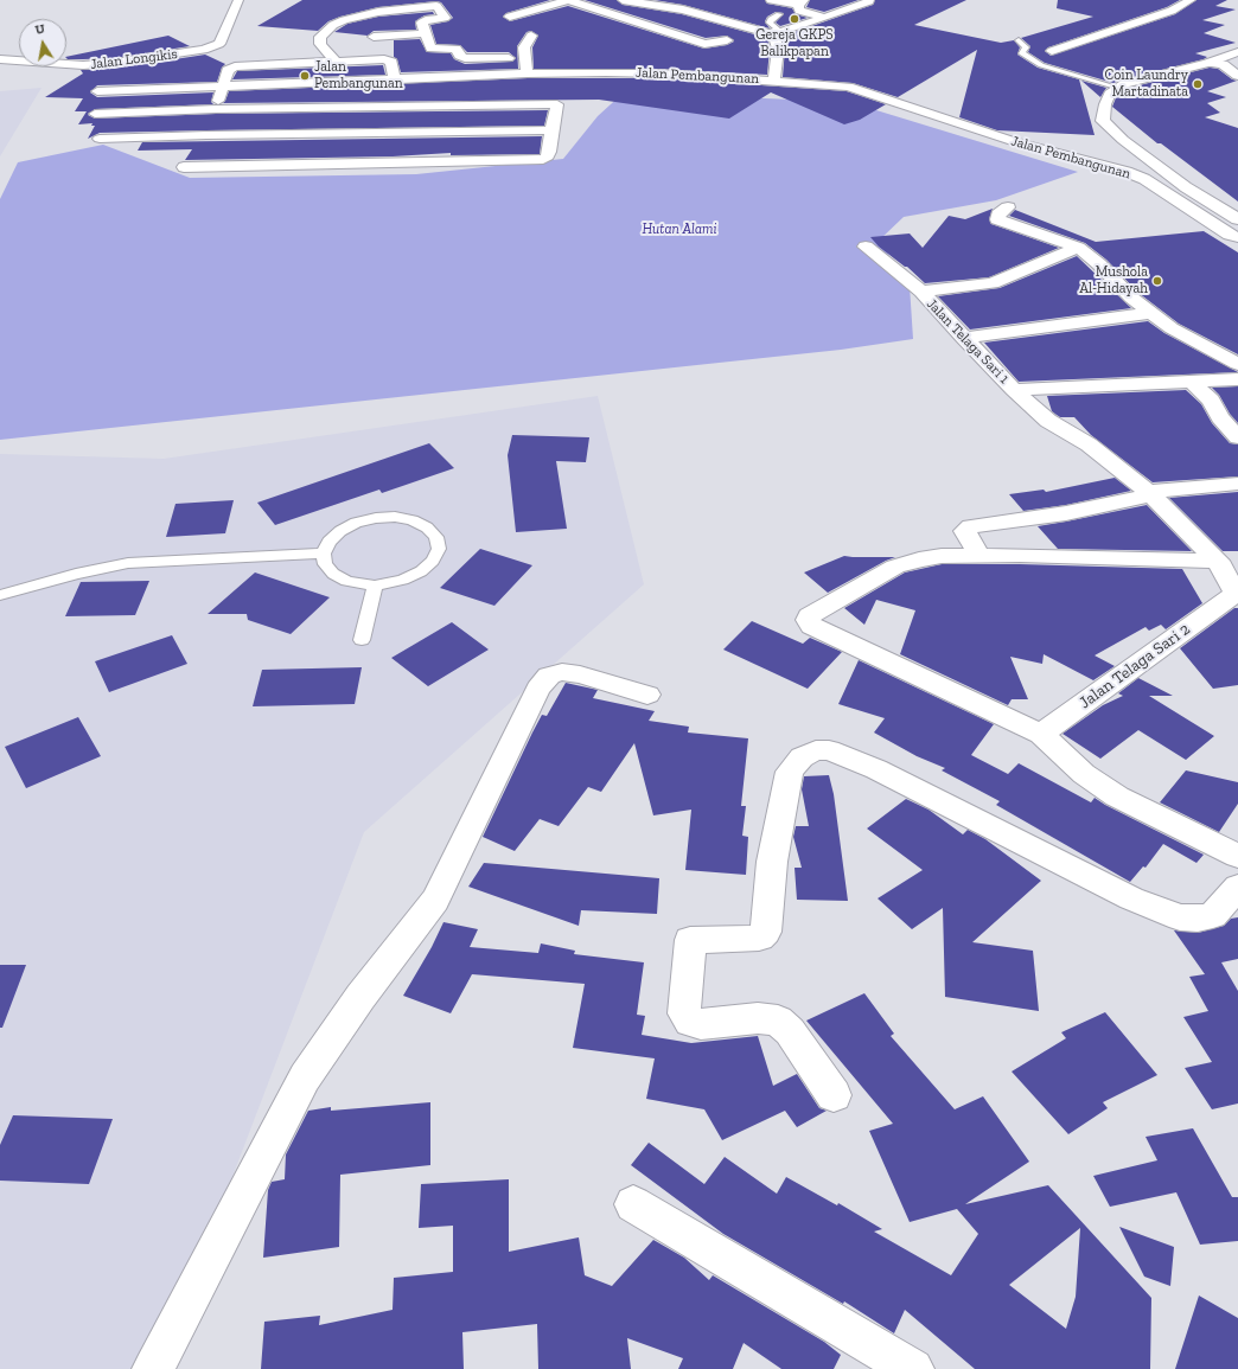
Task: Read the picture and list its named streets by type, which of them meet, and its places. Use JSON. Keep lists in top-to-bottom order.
{
  "streets": {
    "street": [
      "Jalan Longikis",
      "Jalan Pembangunan",
      "Jalan Telaga Sari 1",
      "Jalan Telaga Sari 2"
    ]
  },
  "crossings": [
    ["Jalan Telaga Sari 1", "Jalan Telaga Sari 2"]
  ],
  "parks": ["Hutan Alami"],
  "places": [
    "Gereja GKPS Balikpapan",
    "Jalan Pembangunan",
    "Coin Laundry Martadinata",
    "Mushola Al-Hidayah"
  ],
  "north": "top"
}
